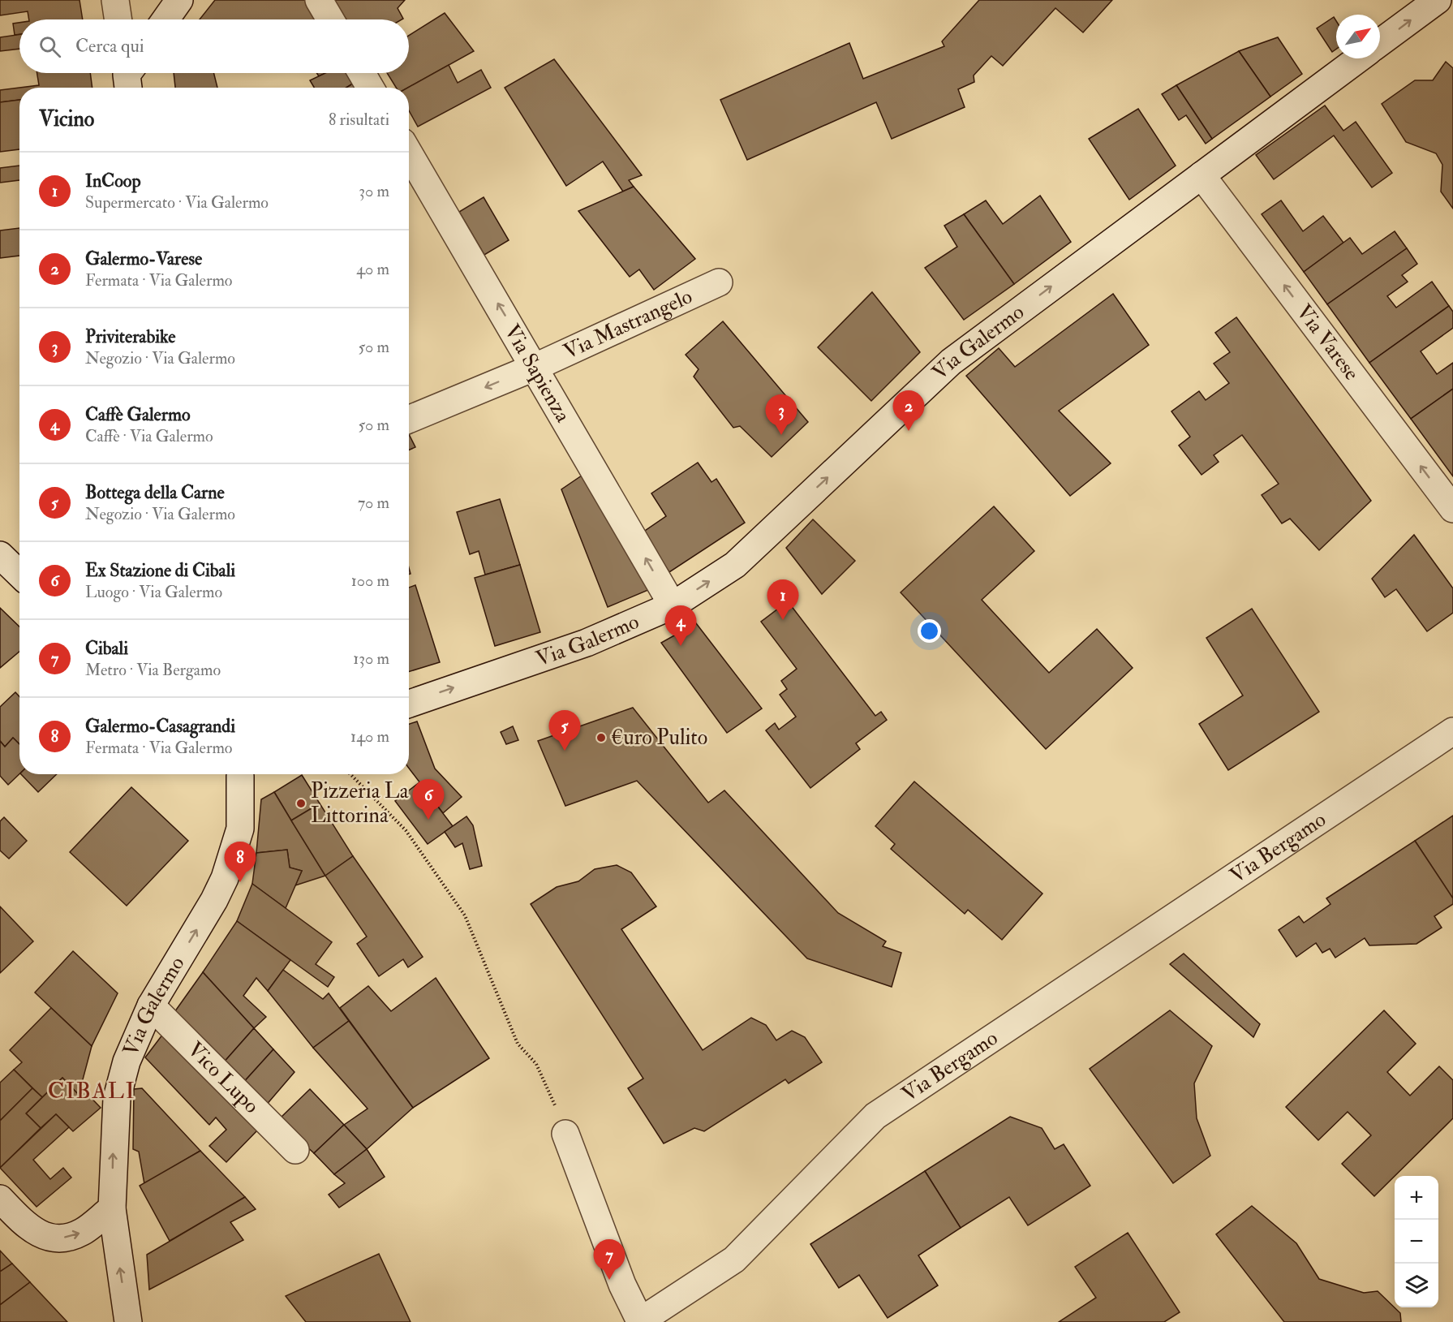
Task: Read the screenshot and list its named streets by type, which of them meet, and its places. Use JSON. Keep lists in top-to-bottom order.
{
  "streets": {
    "street": [
      "Via Mastrangelo",
      "Via Varese",
      "Via Galermo",
      "Via Sapienza",
      "Via Bergamo",
      "Vico Lupo"
    ]
  },
  "crossings": [
    ["Via Mastrangelo", "Via Sapienza"],
    ["Via Varese", "Via Galermo"],
    ["Via Galermo", "Via Sapienza"],
    ["Via Galermo", "Vico Lupo"]
  ],
  "one_way": [
    "Via Mastrangelo",
    "Via Varese",
    "Via Galermo",
    "Via Sapienza"
  ],
  "districts": ["CIBALI"],
  "places": ["€uro Pulito", "Pizzeria La Littorina"],
  "north": "top right",
  "page": {
    "search": "Cerca qui",
    "heading": ["Vicino", "8 risultati"],
    "list": [
      {
        "mark": "1",
        "name": "InCoop",
        "note": "Supermercato · Via Galermo",
        "value": "30 m"
      },
      {
        "mark": "2",
        "name": "Galermo-Varese",
        "note": "Fermata · Via Galermo",
        "value": "40 m"
      },
      {
        "mark": "3",
        "name": "Priviterabike",
        "note": "Negozio · Via Galermo",
        "value": "50 m"
      },
      {
        "mark": "4",
        "name": "Caffè Galermo",
        "note": "Caffè · Via Galermo",
        "value": "50 m"
      },
      {
        "mark": "5",
        "name": "Bottega della Carne",
        "note": "Negozio · Via Galermo",
        "value": "70 m"
      },
      {
        "mark": "6",
        "name": "Ex Stazione di Cibali",
        "note": "Luogo · Via Galermo",
        "value": "100 m"
      },
      {
        "mark": "7",
        "name": "Cibali",
        "note": "Metro · Via Bergamo",
        "value": "130 m"
      },
      {
        "mark": "8",
        "name": "Galermo-Casagrandi",
        "note": "Fermata · Via Galermo",
        "value": "140 m"
      }
    ],
    "pins": [
      "2",
      "3",
      "1",
      "4",
      "5",
      "6",
      "8",
      "7"
    ],
    "map_buttons": ["+", "−"]
  }
}
